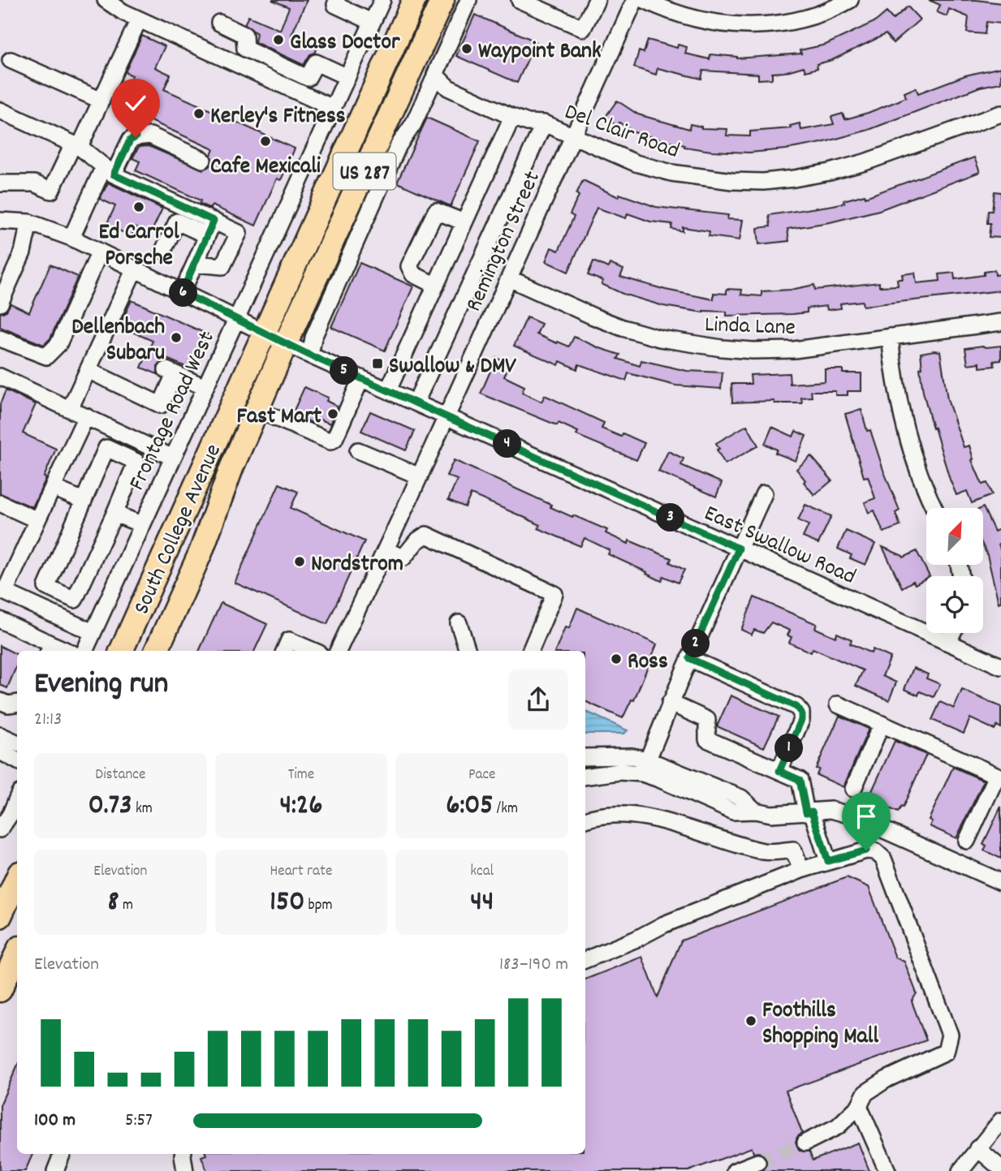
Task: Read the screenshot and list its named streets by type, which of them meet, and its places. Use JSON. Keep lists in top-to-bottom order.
{
  "streets": {
    "highway": ["US 287", "South College Avenue"],
    "street": [
      "Del Clair Road",
      "Remington Street",
      "Linda Lane",
      "Frontage Road West",
      "East Swallow Road"
    ]
  },
  "crossings": [
    ["Del Clair Road", "Remington Street"],
    ["Remington Street", "Linda Lane"],
    ["Remington Street", "East Swallow Road"],
    ["Frontage Road West", "East Swallow Road"],
    ["South College Avenue", "East Swallow Road"]
  ],
  "places": {
    "other": [
      "Glass Doctor",
      "Waypoint Bank",
      "Kerley's Fitness",
      "Cafe Mexicali",
      "Ed Carrol Porsche",
      "Dellenbach Subaru",
      "Fast Mart",
      "Nordstrom",
      "Ross",
      "Foothills Shopping Mall"
    ],
    "transit": ["Swallow & DMV"]
  },
  "north": "top right",
  "page": {
    "pins": [
      "6",
      "5",
      "4",
      "3",
      "2",
      "1"
    ],
    "heading": ["Evening run", "21:13"],
    "stats": [
      ["Distance", "0.73 km"],
      ["Time", "4:26"],
      ["Pace", "6:05 /km"],
      ["Elevation", "8 m"],
      ["Heart rate", "150 bpm"],
      ["kcal", "44"]
    ],
    "chart": ["Elevation", "183–190 m"],
    "list": [
      {
        "name": "100 m",
        "note": "5:57"
      }
    ]
  }
}
